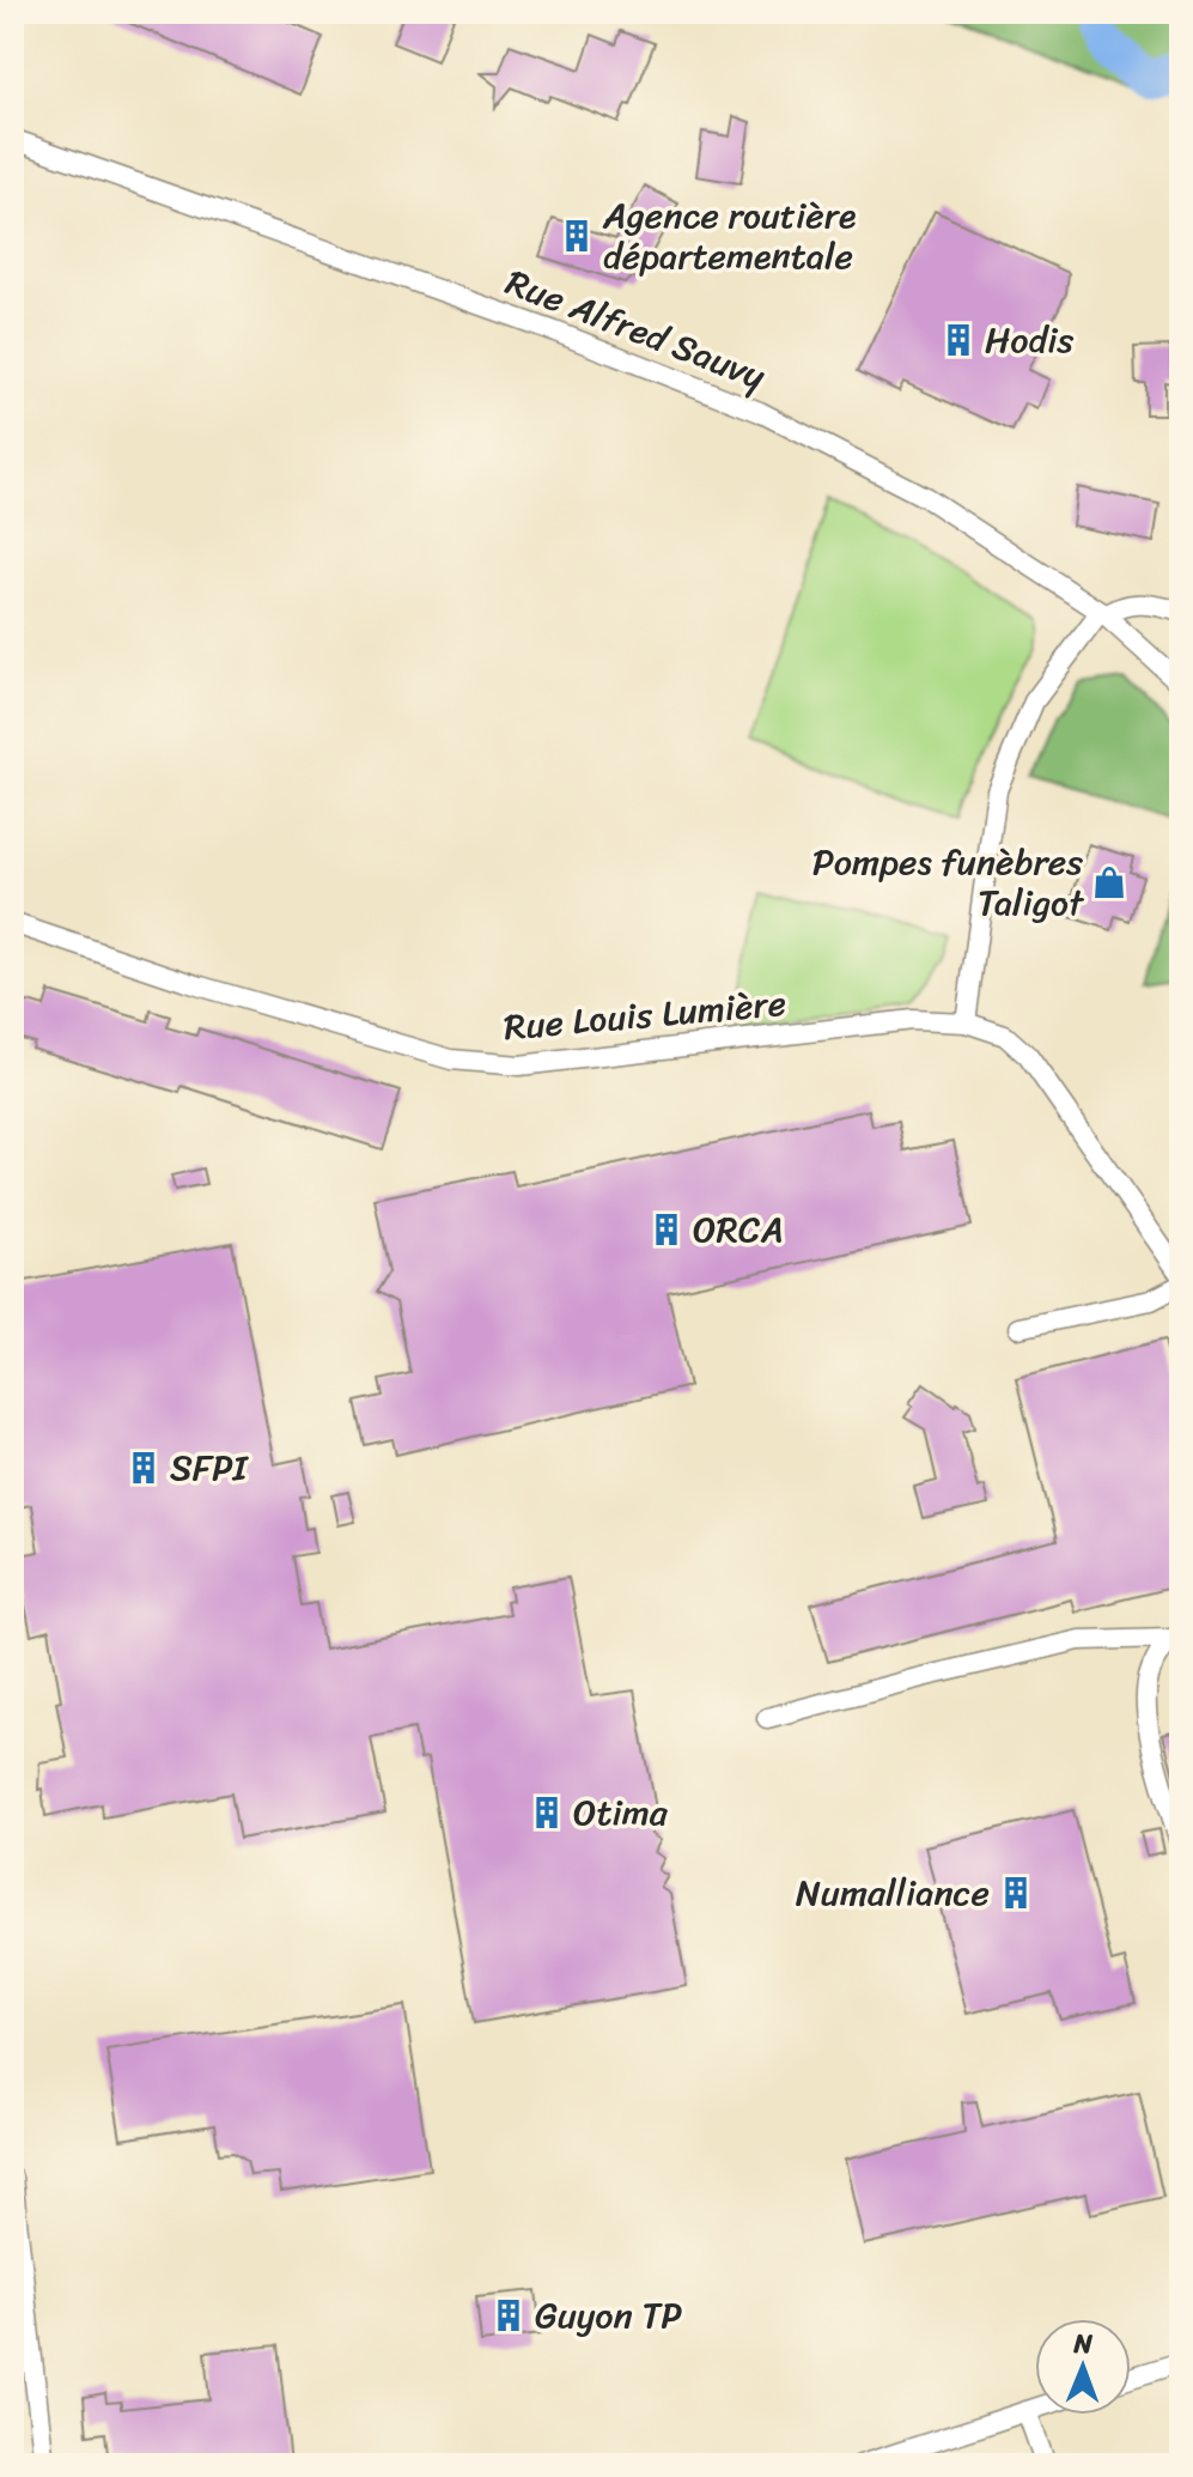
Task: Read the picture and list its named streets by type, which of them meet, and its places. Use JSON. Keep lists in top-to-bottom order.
{
  "streets": {
    "street": ["Rue Alfred Sauvy", "Rue Louis Lumière"]
  },
  "places": {
    "building": [
      "Agence routière départementale",
      "Hodis",
      "ORCA",
      "SFPI",
      "Otima",
      "Numalliance",
      "Guyon TP"
    ],
    "shop": ["Pompes funèbres Taligot"]
  },
  "north": "top"
}
